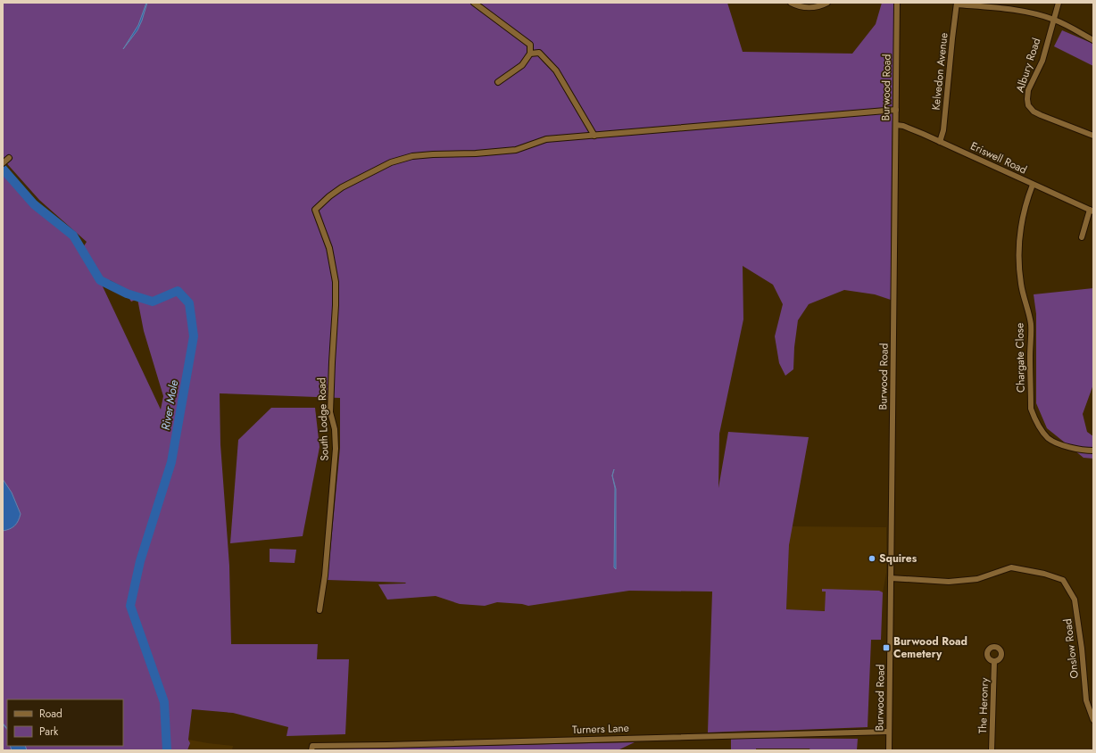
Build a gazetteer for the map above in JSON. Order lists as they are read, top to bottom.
{
  "streets": {
    "street": [
      "Albury Road",
      "Kelvedon Avenue",
      "Burwood Road",
      "Eriswell Road",
      "Chargate Close",
      "South Lodge Road",
      "Onslow Road",
      "The Heronry",
      "Turners Lane"
    ]
  },
  "crossings": [
    ["Kelvedon Avenue", "Eriswell Road"],
    ["Burwood Road", "Eriswell Road"],
    ["Burwood Road", "Onslow Road"],
    ["Burwood Road", "Turners Lane"],
    ["Eriswell Road", "Chargate Close"]
  ],
  "water": ["River Mole"],
  "places": {
    "other": ["Squires"],
    "transit": ["Burwood Road Cemetery"]
  },
  "legend": ["Road", "Park"]
}
